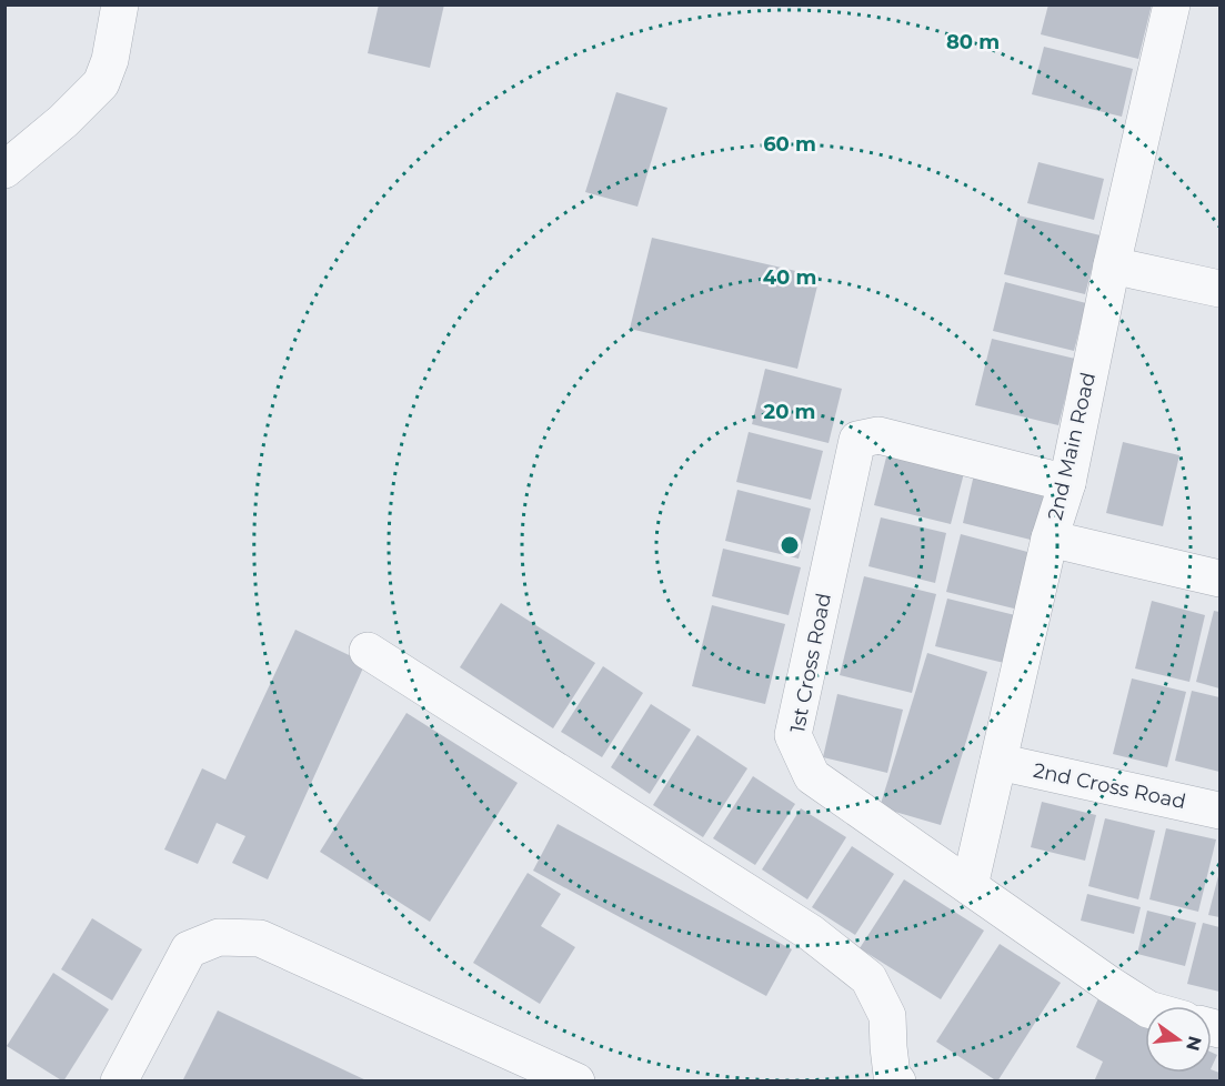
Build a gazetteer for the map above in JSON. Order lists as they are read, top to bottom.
{
  "streets": {
    "street": ["2nd Main Road", "1st Cross Road", "2nd Cross Road"]
  },
  "crossings": [
    ["2nd Main Road", "1st Cross Road"],
    ["2nd Main Road", "2nd Cross Road"]
  ],
  "north": "right",
  "rings": [
    "80 m",
    "60 m",
    "40 m",
    "20 m"
  ]
}
